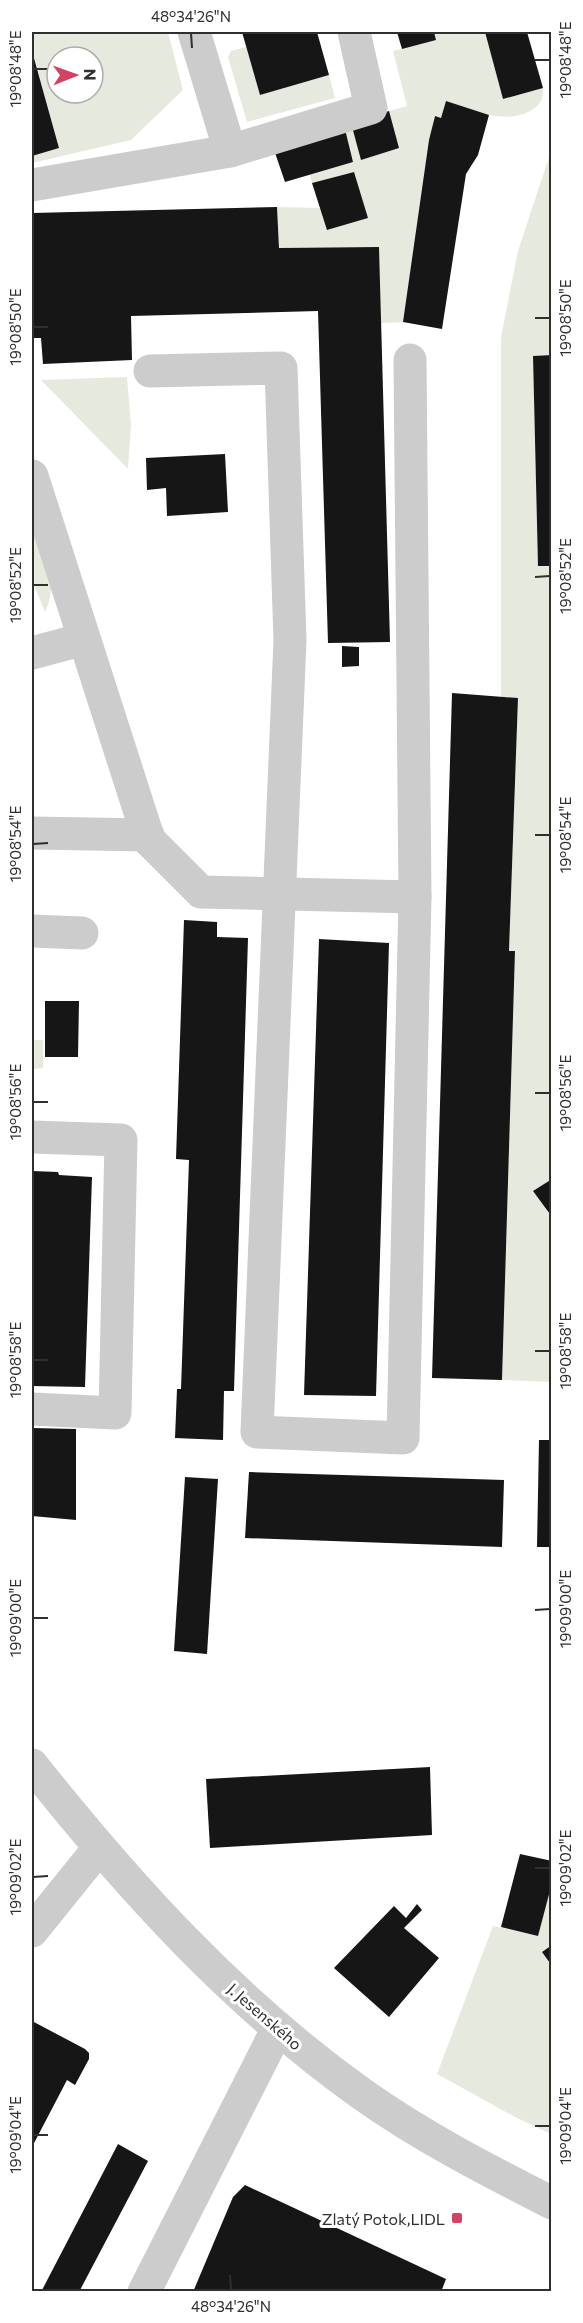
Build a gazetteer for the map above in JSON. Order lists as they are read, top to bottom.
{
  "streets": {
    "street": ["J. Jesenského"]
  },
  "places": {
    "transit": ["Zlatý Potok,LIDL"]
  },
  "north": "right",
  "coordinates": [
    "48°34'26\"N",
    "19°08'48\"E",
    "19°08'50\"E",
    "19°08'52\"E",
    "19°08'54\"E",
    "19°08'56\"E",
    "19°08'58\"E",
    "19°09'00\"E",
    "19°09'02\"E",
    "19°09'04\"E"
  ]
}
